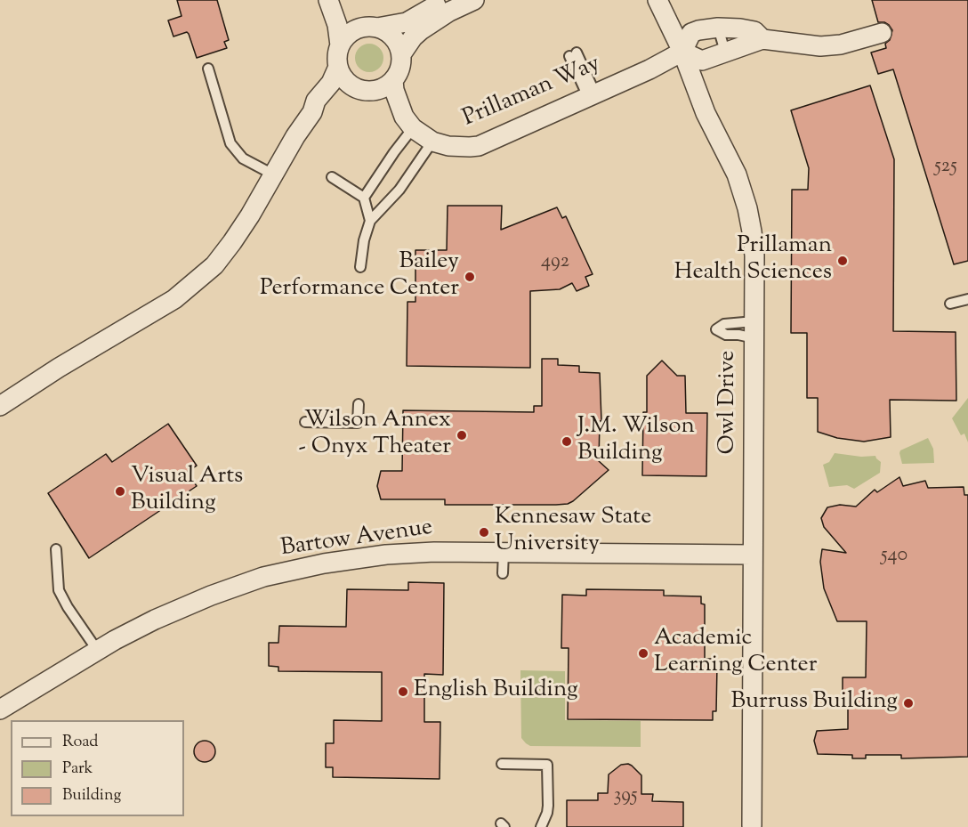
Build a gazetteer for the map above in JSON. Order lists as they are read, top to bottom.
{
  "streets": {
    "street": ["Prillaman Way", "Owl Drive", "Bartow Avenue"]
  },
  "crossings": [
    ["Prillaman Way", "Owl Drive"],
    ["Owl Drive", "Bartow Avenue"]
  ],
  "places": [
    "Prillaman Health Sciences",
    "Bailey Performance Center",
    "Wilson Annex - Onyx Theater",
    "J.M. Wilson Building",
    "Visual Arts Building",
    "Kennesaw State University",
    "Academic Learning Center",
    "English Building",
    "Burruss Building"
  ],
  "house_numbers": [
    "525",
    "492",
    "540",
    "395"
  ],
  "legend": ["Road", "Park", "Building"]
}
